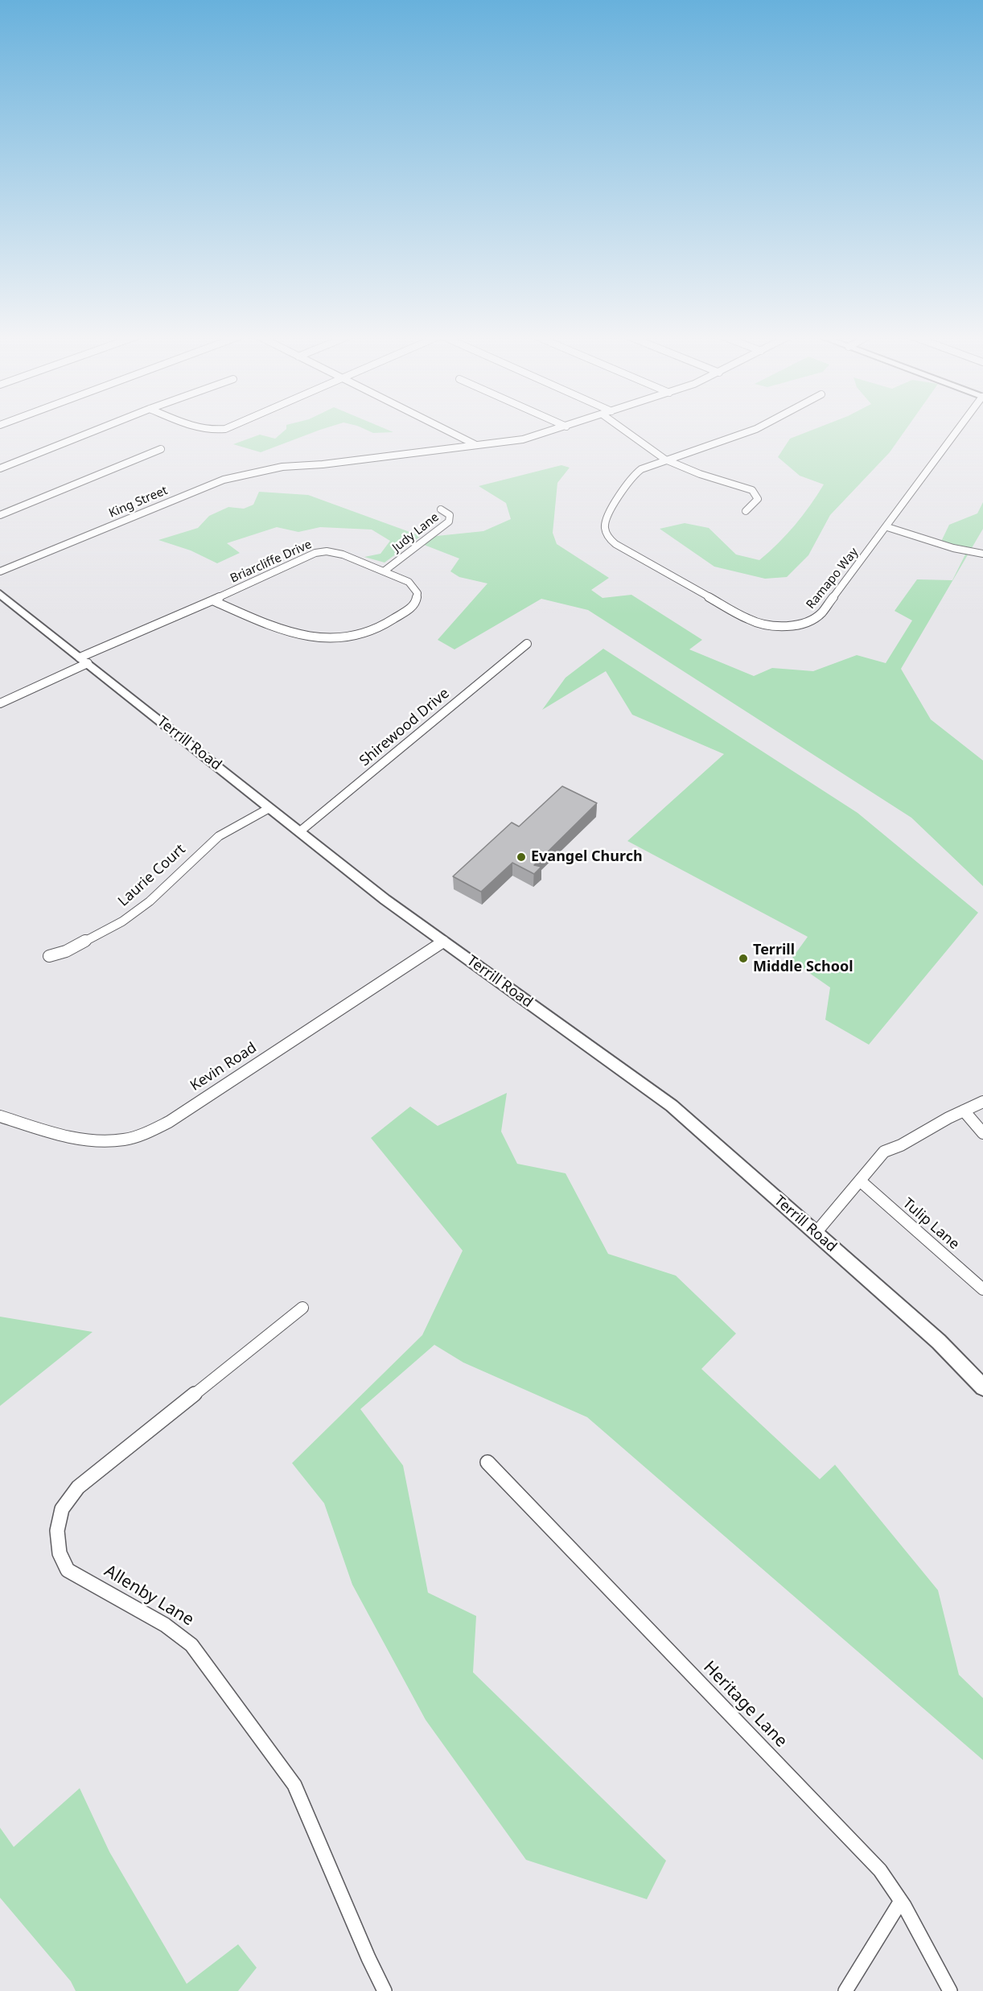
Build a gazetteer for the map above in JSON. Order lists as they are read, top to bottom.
{
  "streets": {
    "street": [
      "King Street",
      "Judy Lane",
      "Briarcliffe Drive",
      "Ramapo Way",
      "Shirewood Drive",
      "Terrill Road",
      "Laurie Court",
      "Kevin Road",
      "Tulip Lane",
      "Allenby Lane",
      "Heritage Lane"
    ]
  },
  "crossings": [
    ["Judy Lane", "Briarcliffe Drive"],
    ["Briarcliffe Drive", "Terrill Road"],
    ["Shirewood Drive", "Terrill Road"],
    ["Terrill Road", "Laurie Court"],
    ["Terrill Road", "Kevin Road"]
  ],
  "places": ["Evangel Church", "Terrill Middle School"]
}
